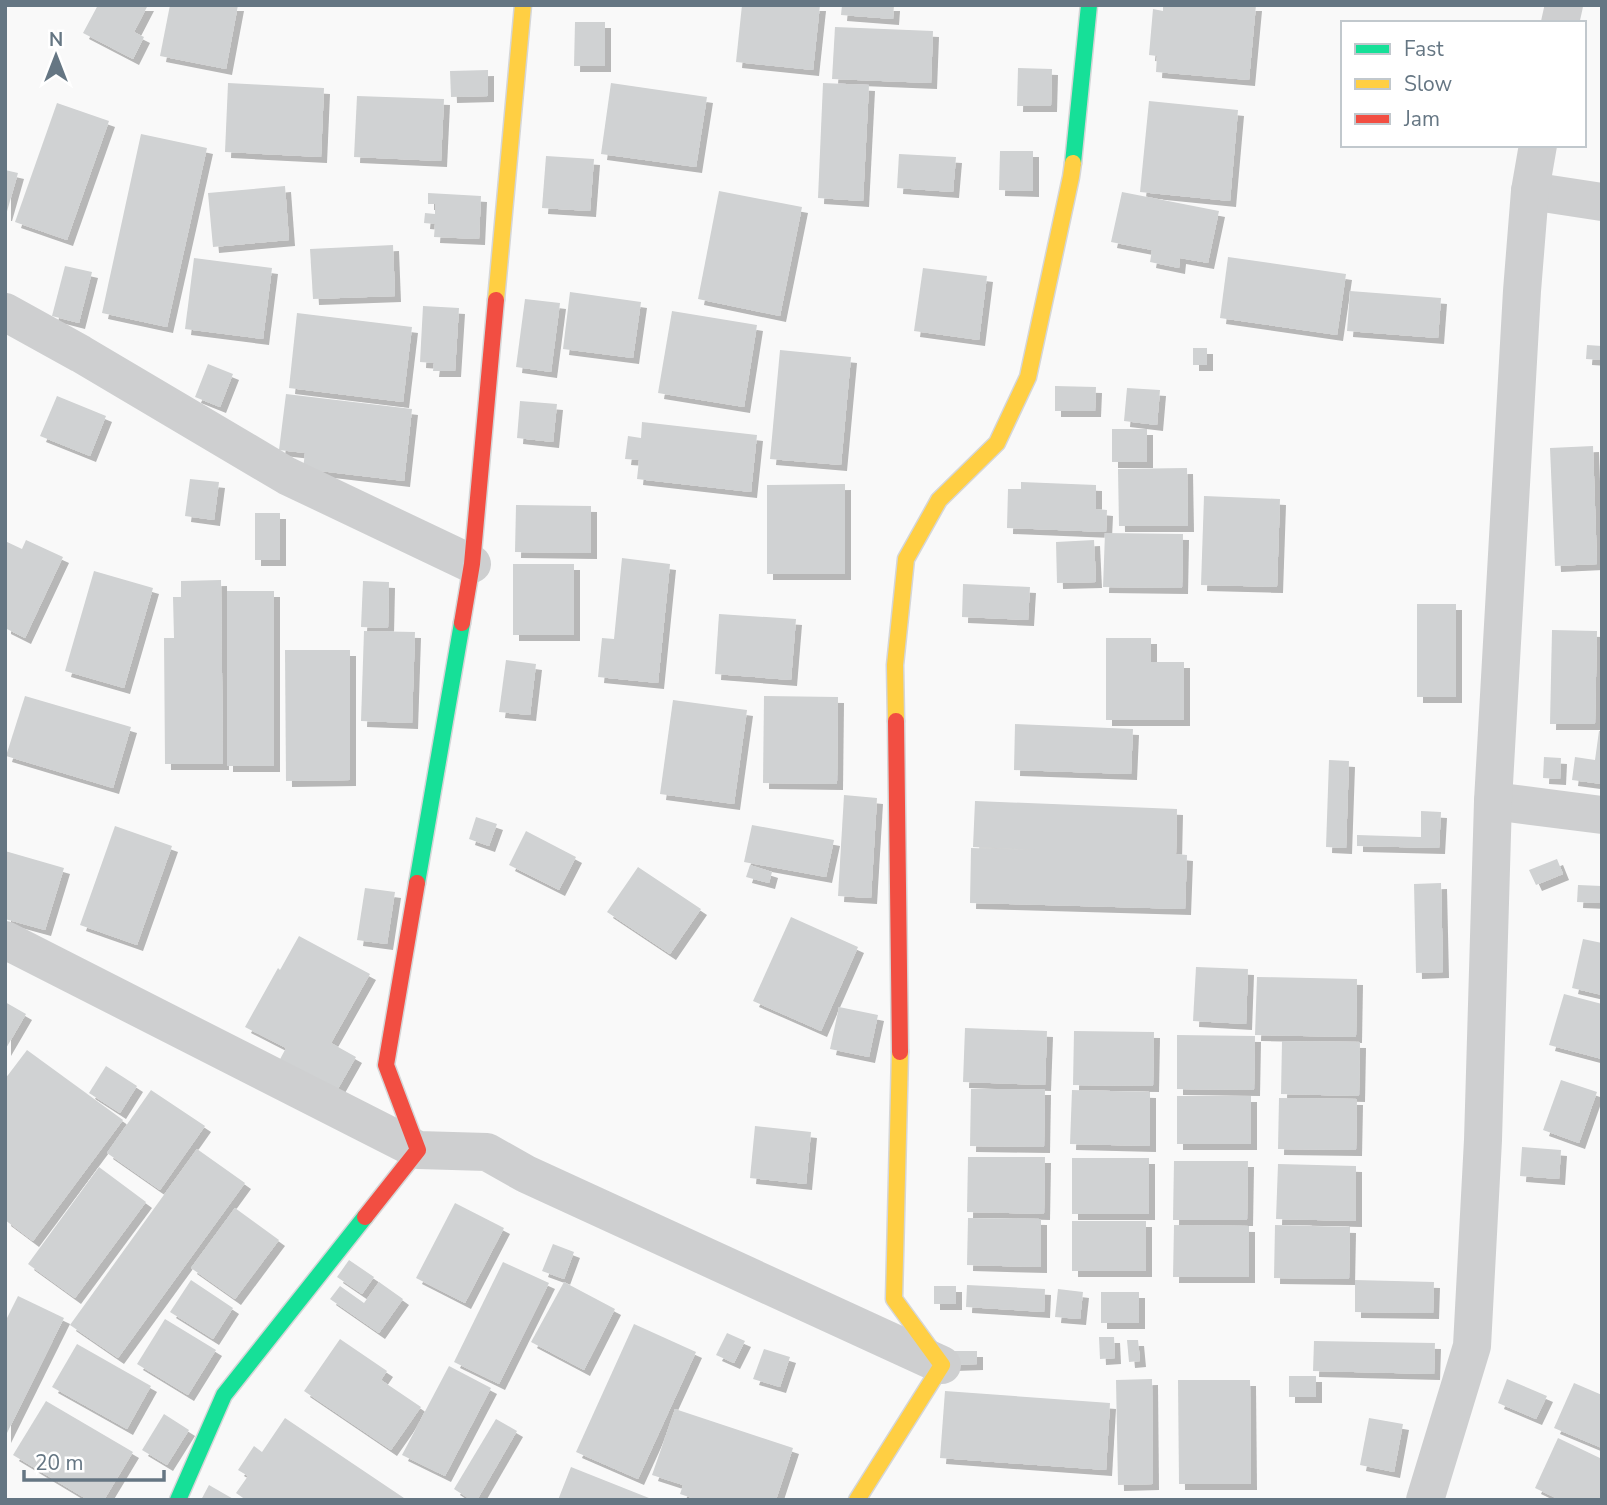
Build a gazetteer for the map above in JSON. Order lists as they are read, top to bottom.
{
  "legend": ["Fast", "Slow", "Jam"],
  "scale_bar": "20 m",
  "north": "top"
}
